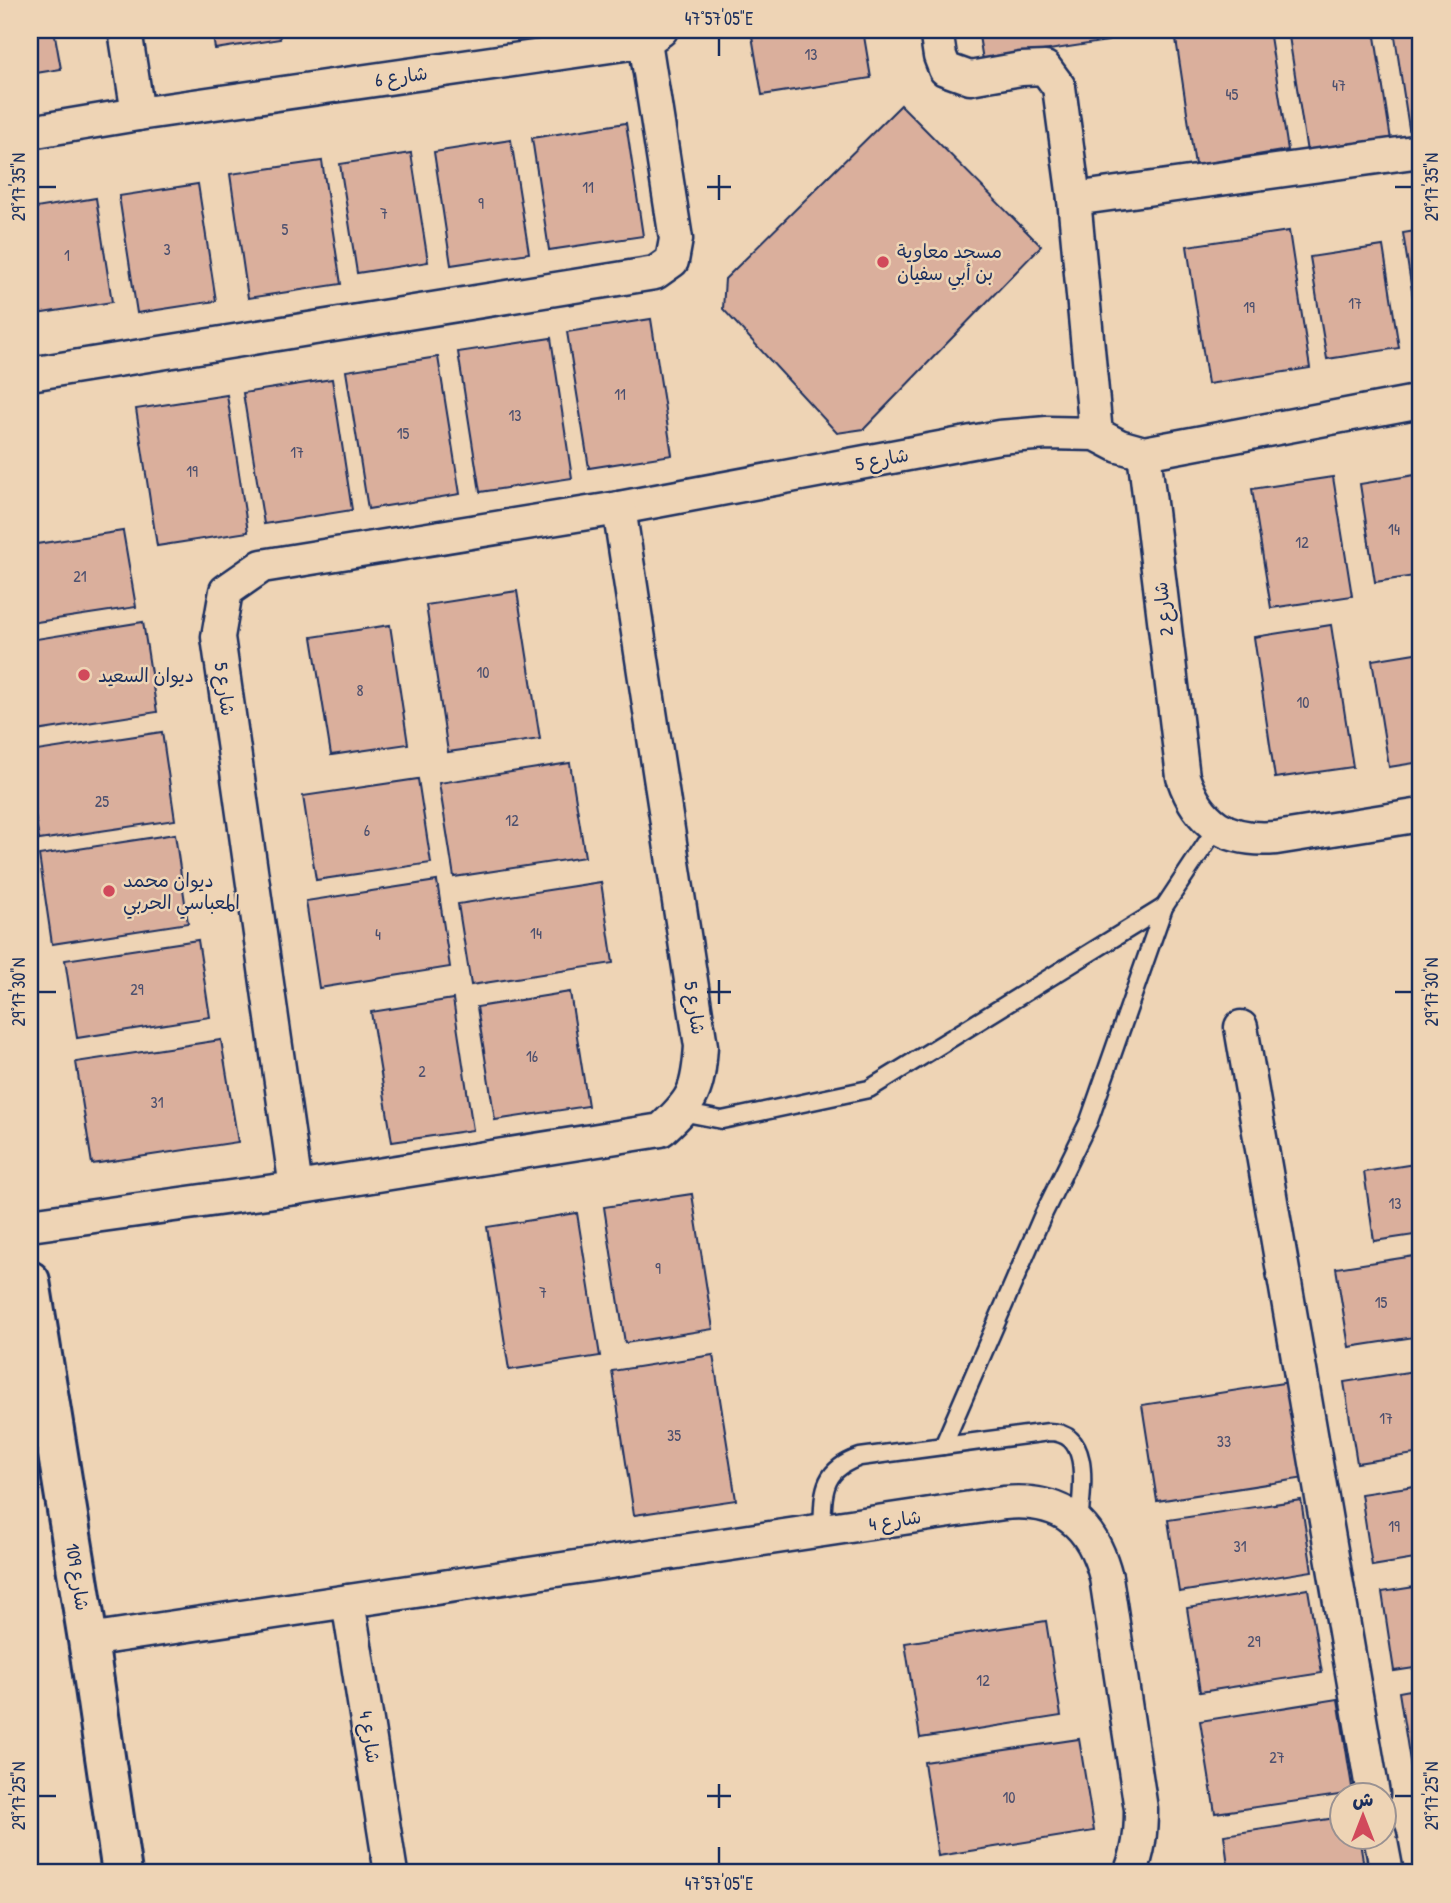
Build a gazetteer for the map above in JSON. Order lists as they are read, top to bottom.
{
  "streets": {
    "street": [
      "شارع 6",
      "شارع 5",
      "شارع 2",
      "شارع 4",
      "شارع 109"
    ]
  },
  "crossings": [
    ["شارع 5", "شارع 2"],
    ["شارع 4", "شارع 109"]
  ],
  "places": ["مسجد معاوية بن أبي سفيان", "ديوان السعيد", "ديوان محمد المعباسي الحربي"],
  "house_numbers": [
    "13",
    "47",
    "45",
    "11",
    "9",
    "7",
    "5",
    "3",
    "1",
    "17",
    "19",
    "11",
    "13",
    "15",
    "17",
    "19",
    "14",
    "12",
    "21",
    "10",
    "8",
    "10",
    "25",
    "12",
    "6",
    "14",
    "4",
    "29",
    "16",
    "2",
    "31",
    "13",
    "9",
    "7",
    "15",
    "17",
    "35",
    "33",
    "19",
    "31",
    "29",
    "12",
    "27",
    "10"
  ],
  "north": "top",
  "coordinates": [
    "47°57'05\"E",
    "29°17'35\"N",
    "29°17'30\"N",
    "29°17'25\"N"
  ]
}
